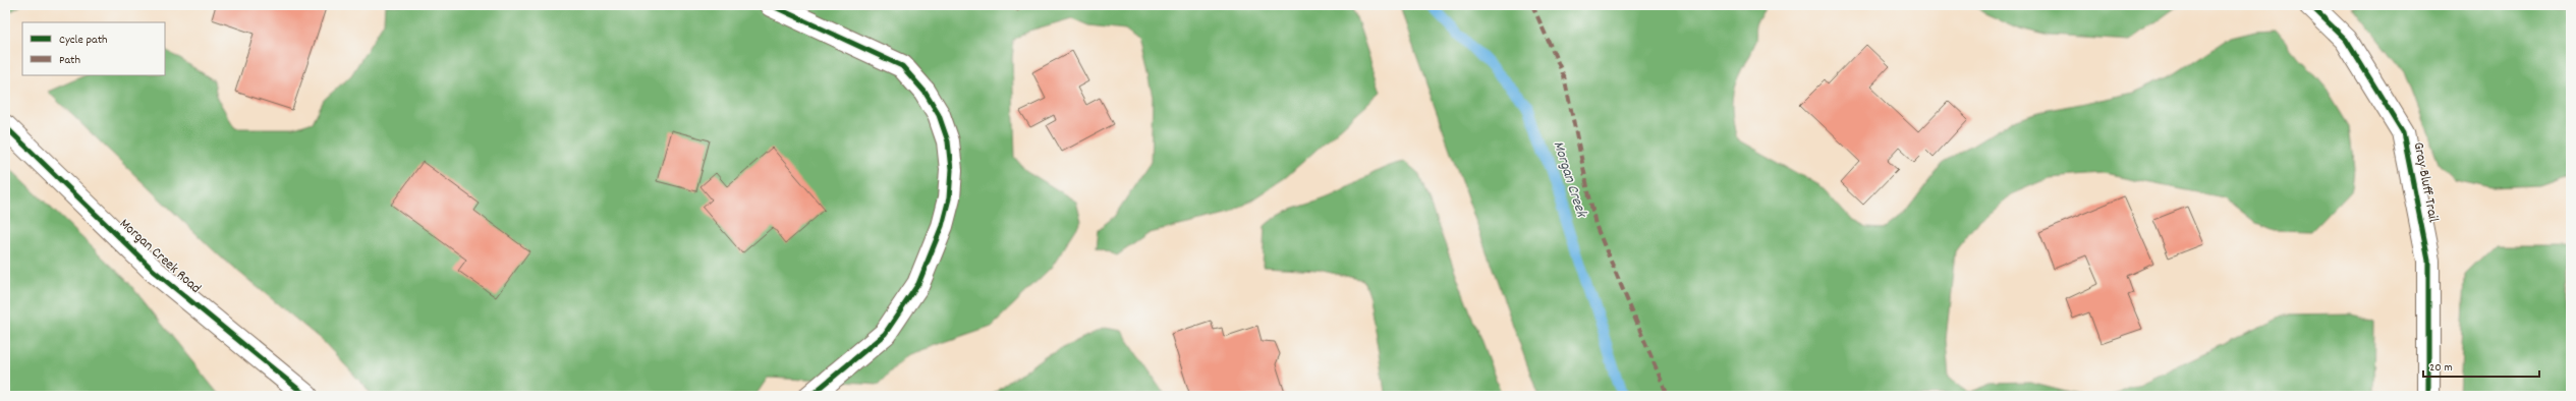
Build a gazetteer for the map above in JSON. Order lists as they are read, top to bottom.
{
  "streets": {
    "street": ["Gray Bluff Trail", "Morgan Creek Road"]
  },
  "water": ["Morgan Creek"],
  "legend": ["Cycle path", "Path"],
  "scale_bar": "20 m"
}
